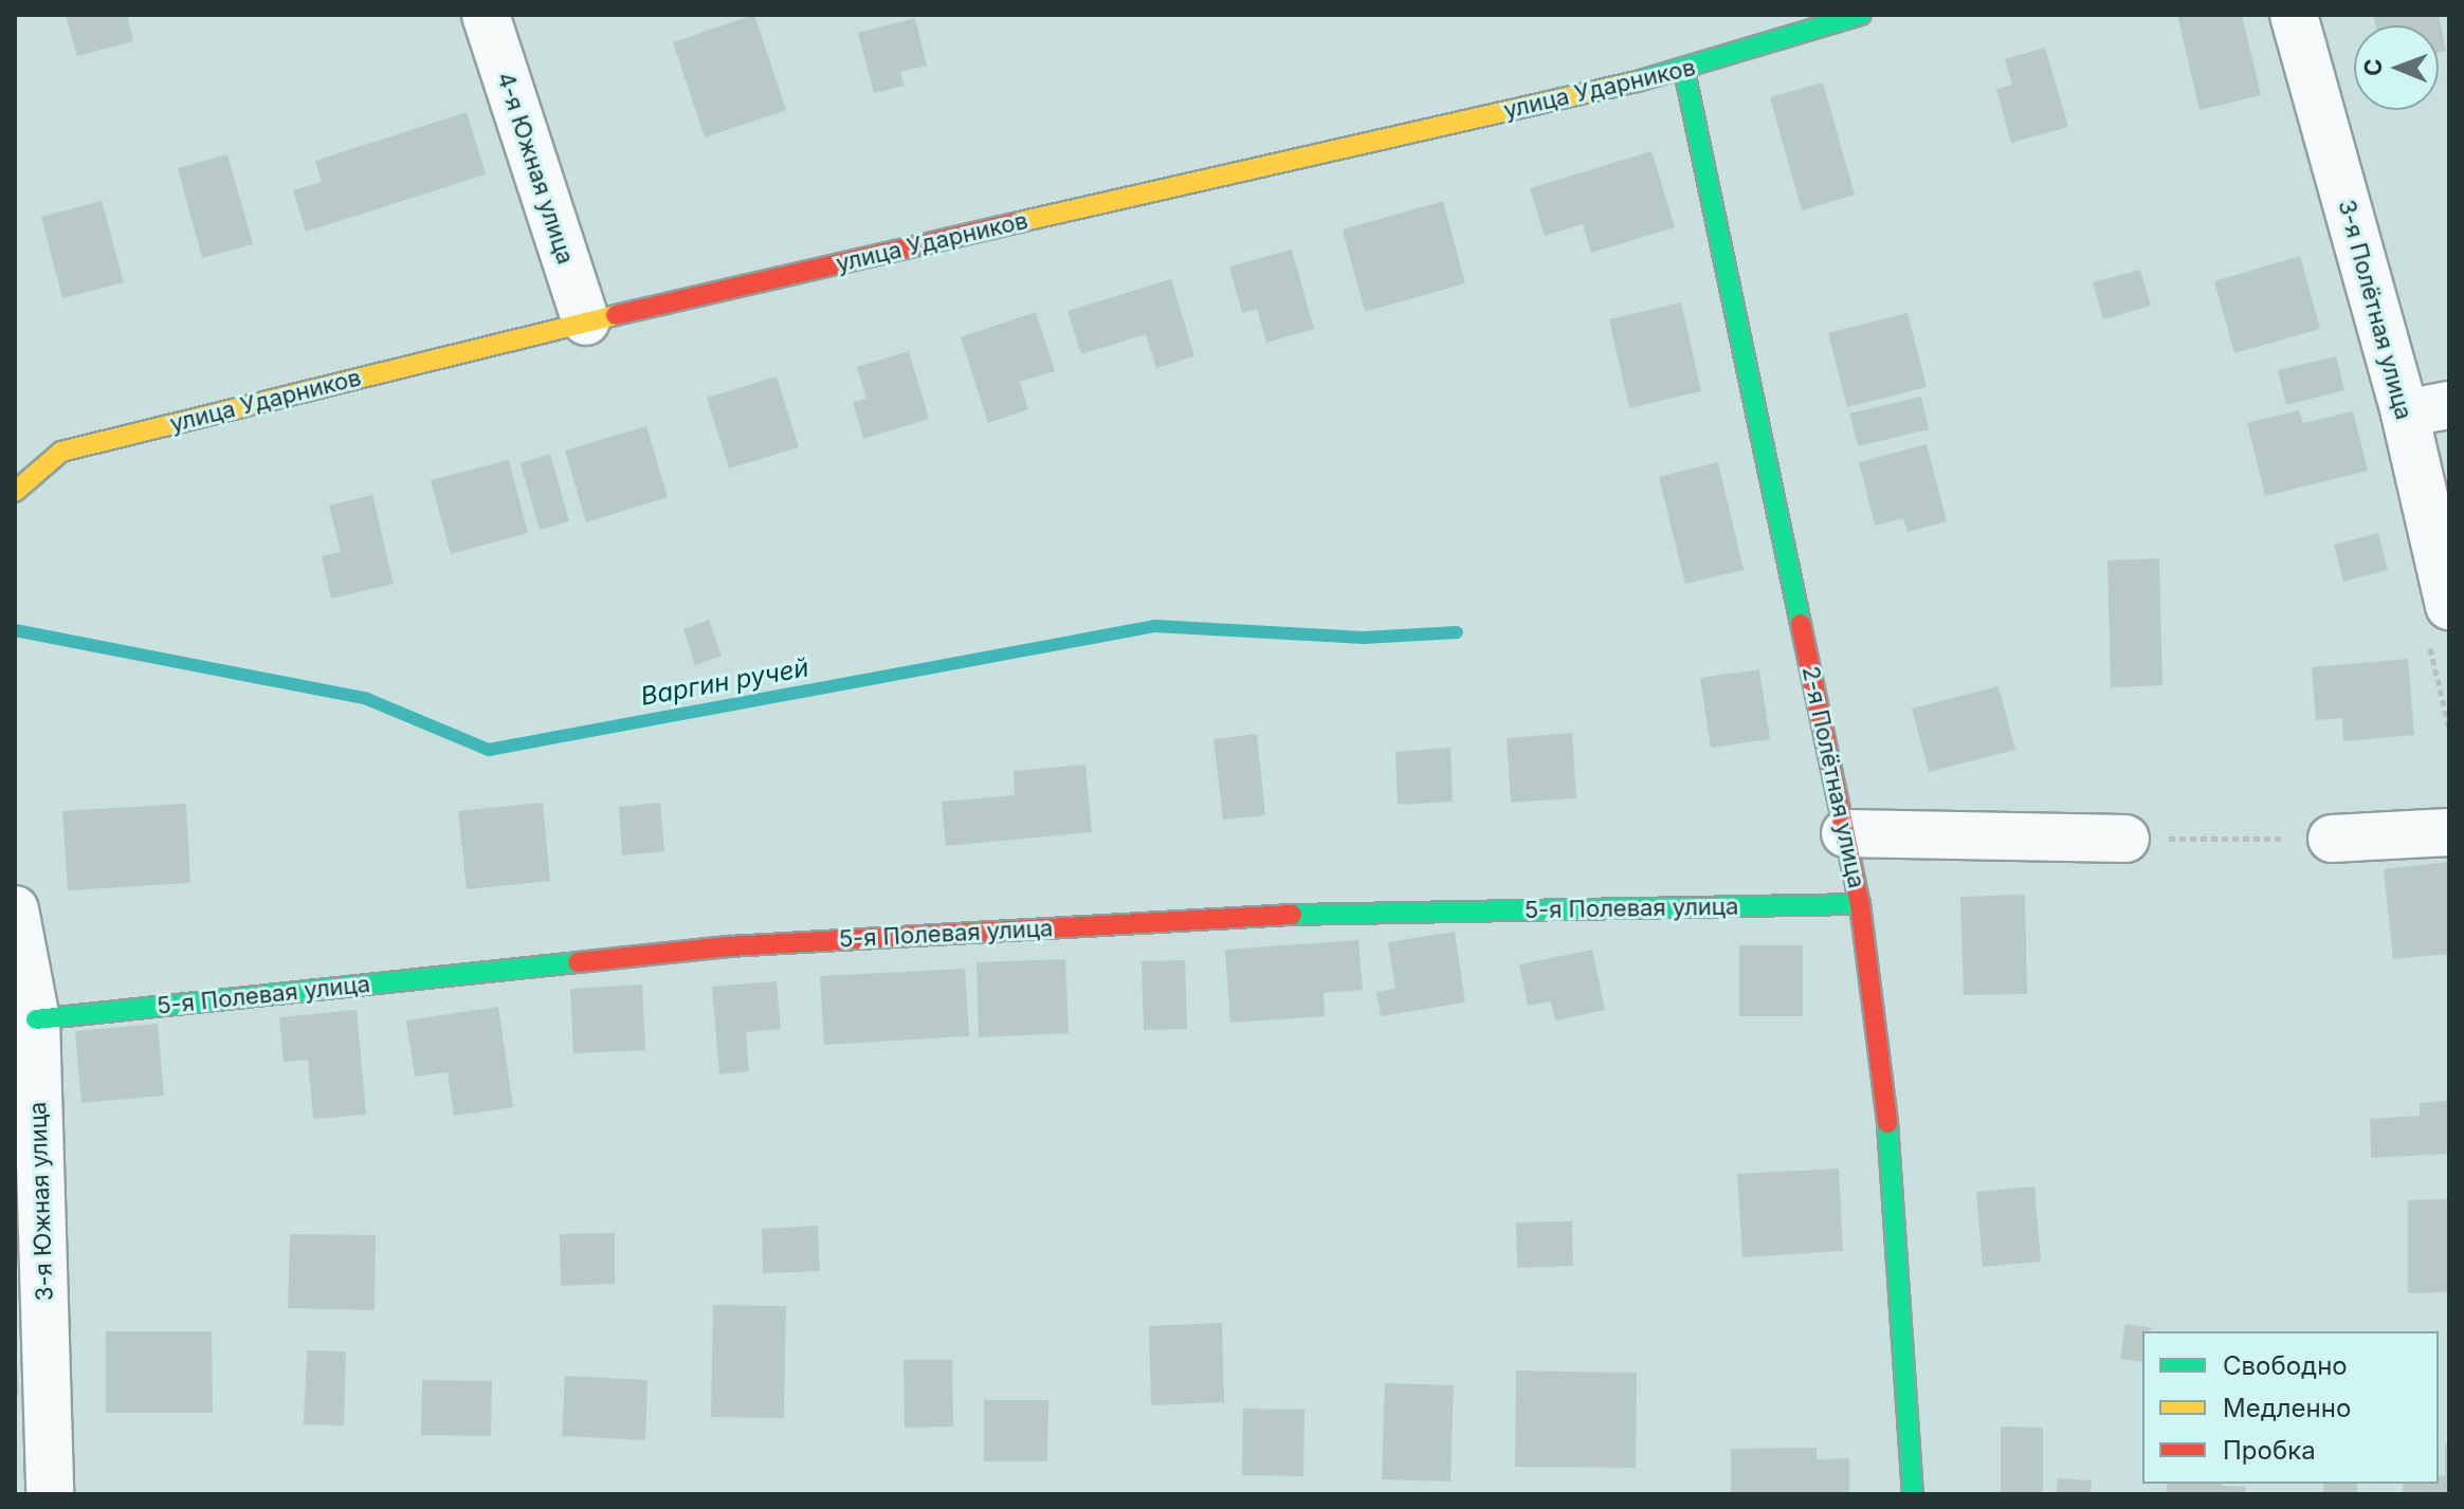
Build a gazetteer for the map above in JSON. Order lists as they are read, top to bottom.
{
  "streets": {
    "street": [
      "улица Ударников",
      "4-я Южная улица",
      "3-я Полётная улица",
      "2-я Полётная улица",
      "5-я Полевая улица",
      "3-я Южная улица"
    ]
  },
  "crossings": [
    ["улица Ударников", "4-я Южная улица"],
    ["улица Ударников", "2-я Полётная улица"],
    ["2-я Полётная улица", "5-я Полевая улица"],
    ["5-я Полевая улица", "3-я Южная улица"]
  ],
  "water": ["Варгин ручей"],
  "legend": ["Свободно", "Медленно", "Пробка"],
  "north": "left"
}
